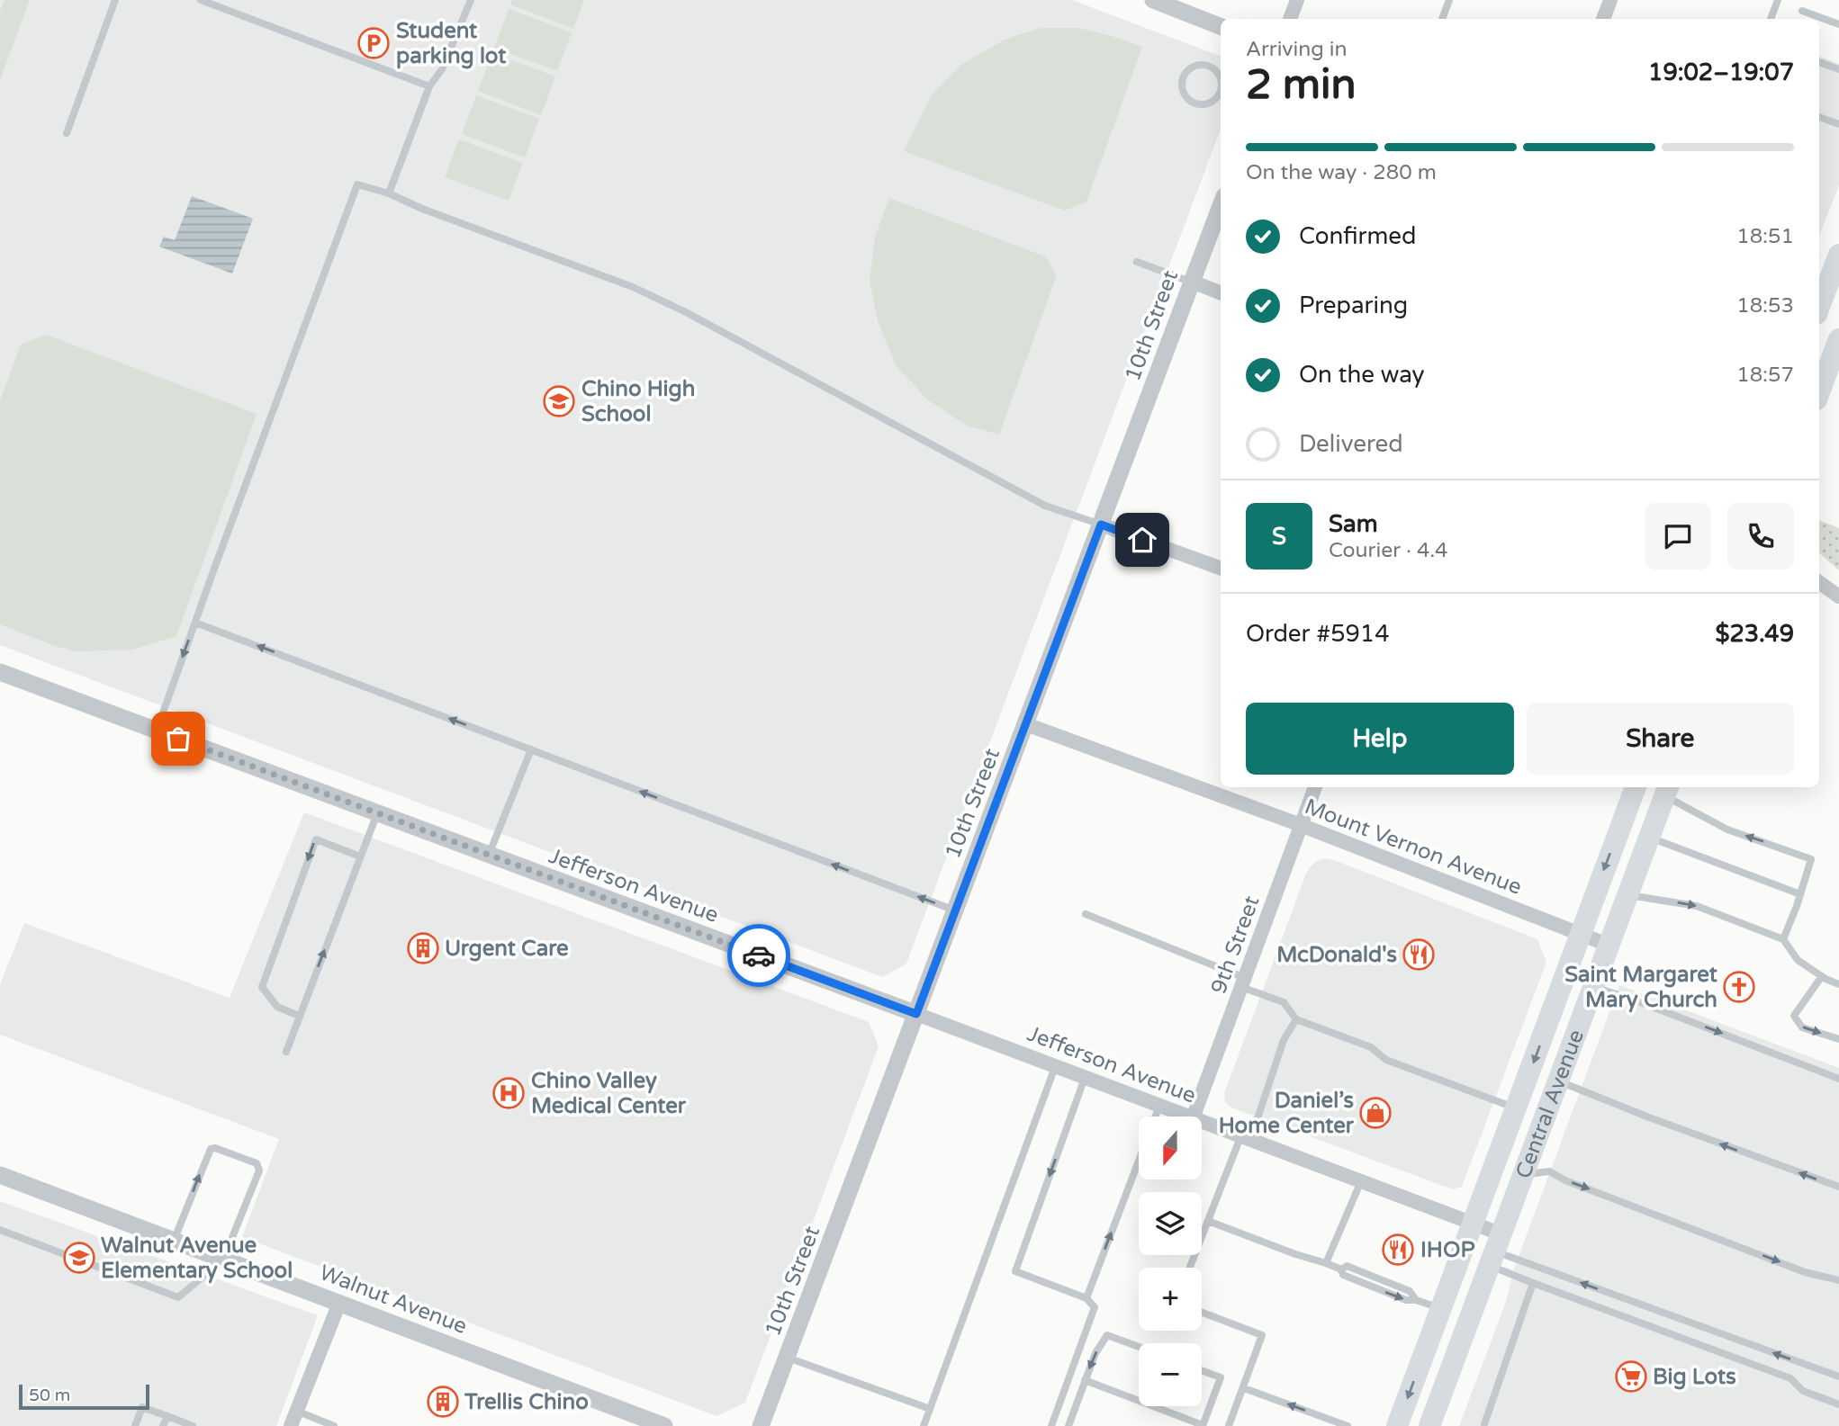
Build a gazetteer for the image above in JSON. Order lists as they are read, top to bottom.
{
  "streets": {
    "main road": ["Central Avenue"],
    "street": [
      "10th Street",
      "Mount Vernon Avenue",
      "Jefferson Avenue",
      "9th Street",
      "Walnut Avenue"
    ]
  },
  "crossings": [
    ["10th Street", "Mount Vernon Avenue"],
    ["10th Street", "Jefferson Avenue"],
    ["Mount Vernon Avenue", "9th Street"],
    ["Mount Vernon Avenue", "Central Avenue"],
    ["Jefferson Avenue", "Central Avenue"]
  ],
  "places": {
    "parking": ["Student parking lot"],
    "school or university": ["Chino High School", "Walnut Avenue Elementary School"],
    "building": ["Urgent Care", "Trellis Chino"],
    "restaurant": ["McDonald's", "IHOP"],
    "church": ["Saint Margaret Mary Church"],
    "hospital": ["Chino Valley Medical Center"],
    "shop": ["Daniel’s Home Center"],
    "supermarket": ["Big Lots"]
  },
  "scale_bar": "50 m",
  "north": "bottom",
  "page": {
    "heading": ["2 min", "Arriving in", "19:02–19:07"],
    "panel": [
      "Sam",
      "Courier · 4.4",
      "Order #5914",
      "$23.49"
    ],
    "bar": "On the way · 280 m",
    "list": [
      ["Confirmed", "18:51"],
      ["Preparing", "18:53"],
      ["On the way", "18:57"],
      "Delivered"
    ],
    "round": "S",
    "buttons": ["Help", "Share"],
    "map_buttons": ["+", "−"],
    "scale": "50 m"
  }
}
